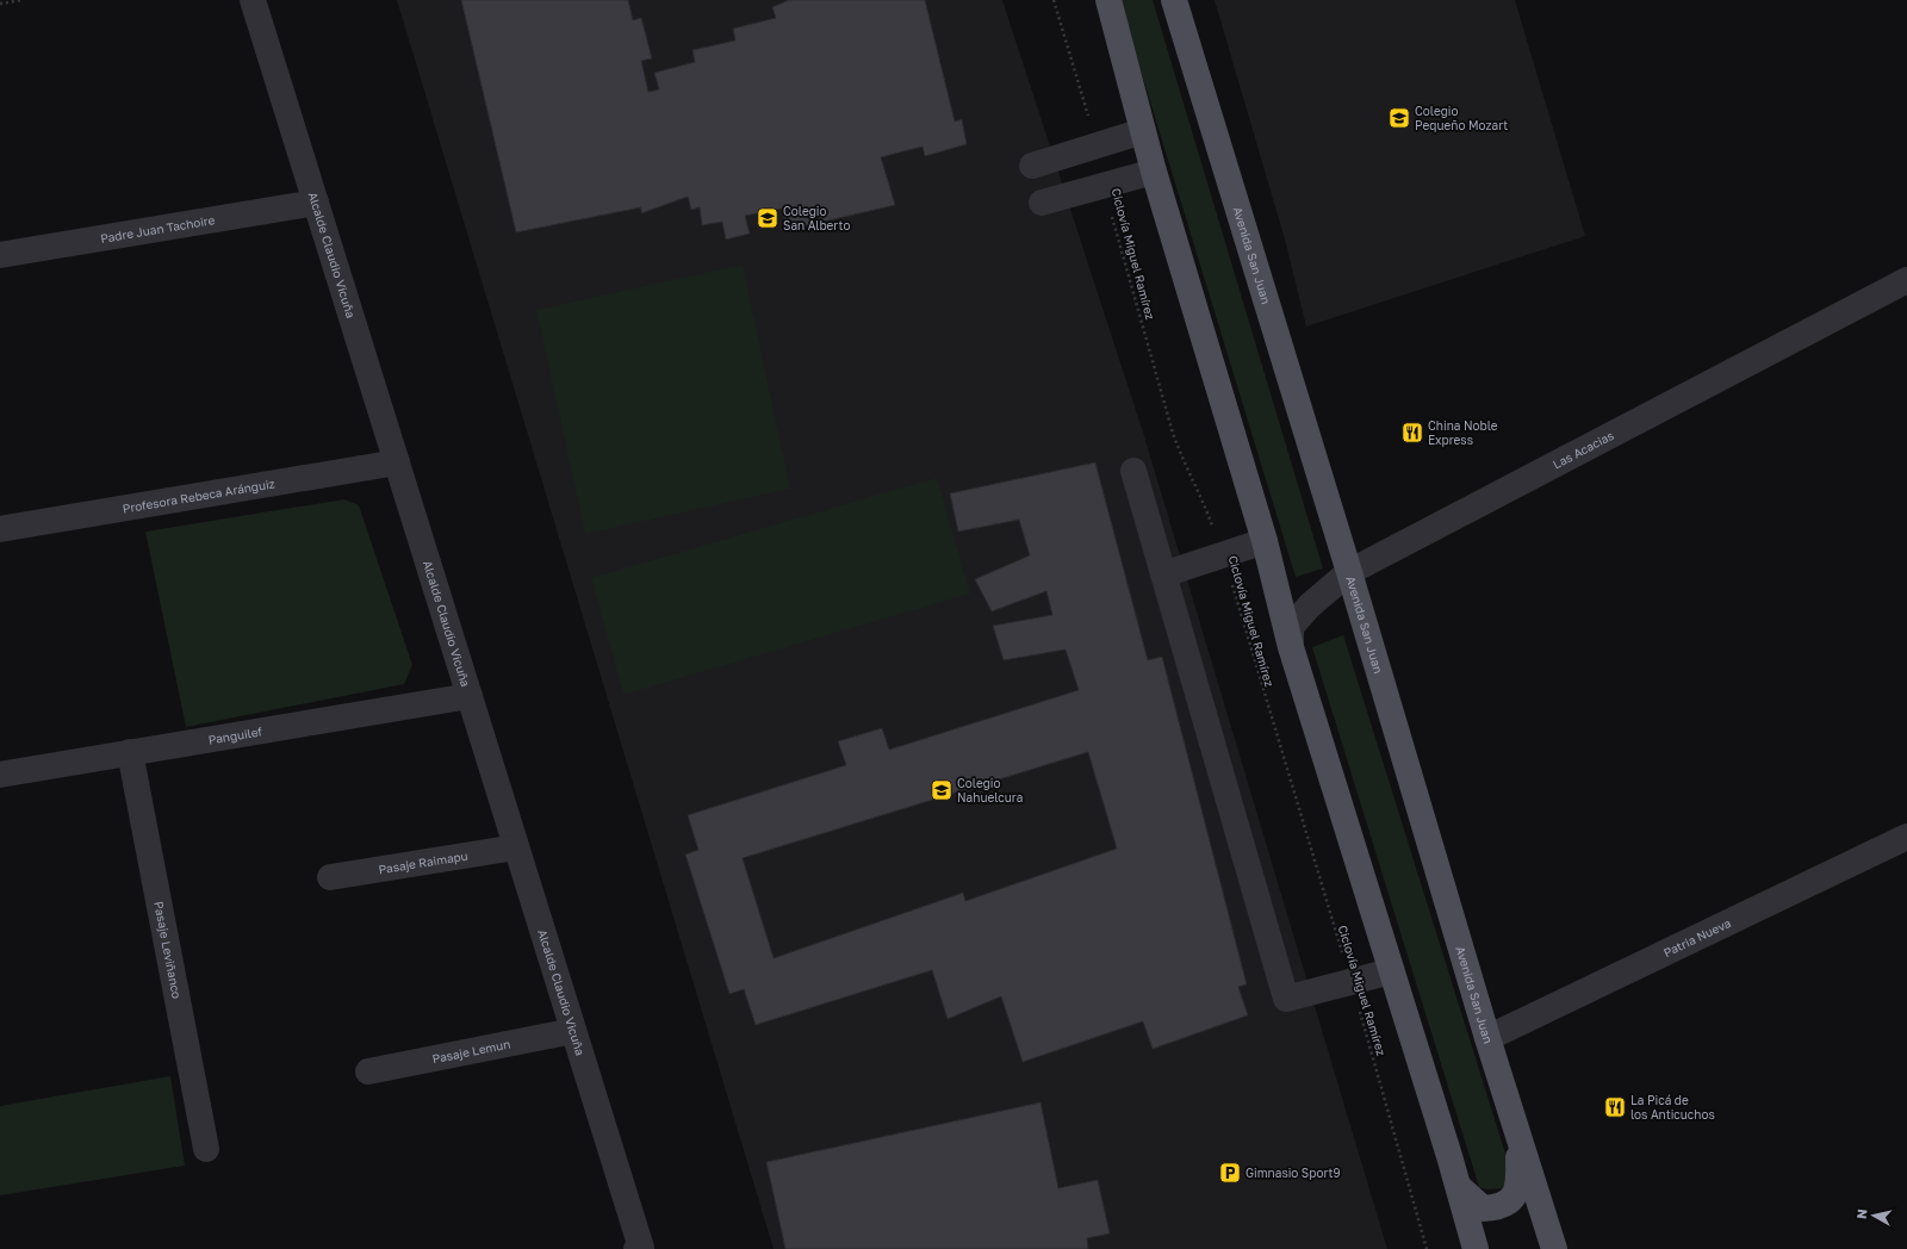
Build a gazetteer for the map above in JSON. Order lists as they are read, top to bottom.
{
  "streets": {
    "main road": ["Avenida San Juan"],
    "street": [
      "Padre Juan Tachoire",
      "Alcalde Claudio Vicuña",
      "Las Acacias",
      "Profesora Rebeca Aránguiz",
      "Panguilef",
      "Pasaje Raimapu",
      "Patria Nueva",
      "Pasaje Leviñanco",
      "Pasaje Lemun"
    ],
    "path": ["Ciclovía Miguel Ramírez"]
  },
  "crossings": [
    ["Padre Juan Tachoire", "Alcalde Claudio Vicuña"],
    ["Alcalde Claudio Vicuña", "Profesora Rebeca Aránguiz"],
    ["Alcalde Claudio Vicuña", "Panguilef"],
    ["Alcalde Claudio Vicuña", "Pasaje Raimapu"],
    ["Alcalde Claudio Vicuña", "Pasaje Lemun"],
    ["Avenida San Juan", "Las Acacias"],
    ["Avenida San Juan", "Patria Nueva"],
    ["Panguilef", "Pasaje Leviñanco"]
  ],
  "places": {
    "school or university": ["Colegio Pequeño Mozart", "Colegio San Alberto", "Colegio Nahuelcura"],
    "restaurant": ["China Noble Express", "La Picá de los Anticuchos"],
    "parking": ["Gimnasio Sport9"]
  },
  "north": "left"
}
